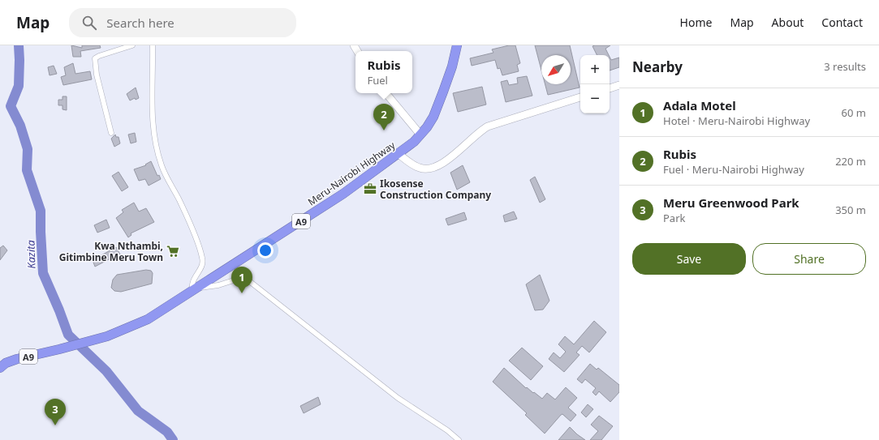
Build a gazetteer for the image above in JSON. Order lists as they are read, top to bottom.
{
  "streets": {
    "highway": ["Meru-Nairobi Highway", "A9"]
  },
  "water": ["Kazita"],
  "places": {
    "office": ["Ikosense Construction Company"],
    "supermarket": ["Kwa Nthambi, Gitimbine Meru Town"]
  },
  "north": "bottom left",
  "page": {
    "header": "Map",
    "search": "Search here",
    "nav": [
      "Home",
      "Map",
      "About",
      "Contact"
    ],
    "heading": ["Nearby", "3 results"],
    "popup": ["Rubis", "Fuel"],
    "map_buttons": ["+", "−"],
    "list": [
      {
        "mark": "1",
        "name": "Adala Motel",
        "note": "Hotel · Meru-Nairobi Highway",
        "value": "60 m"
      },
      {
        "mark": "2",
        "name": "Rubis",
        "note": "Fuel · Meru-Nairobi Highway",
        "value": "220 m"
      },
      {
        "mark": "3",
        "name": "Meru Greenwood Park",
        "note": "Park",
        "value": "350 m"
      }
    ],
    "pins": ["2", "1", "3"],
    "buttons": ["Save", "Share"]
  }
}
